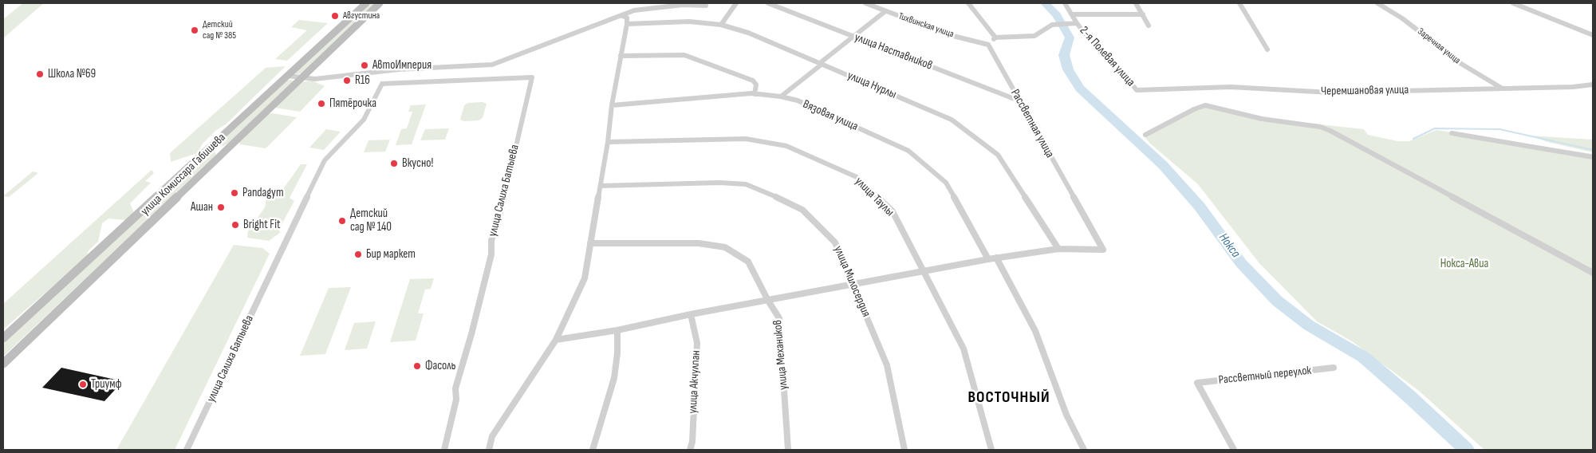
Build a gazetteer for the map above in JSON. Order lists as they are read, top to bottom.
{
  "streets": {
    "street": [
      "Тихвинская улица",
      "Заречная улица",
      "улица Наставников",
      "2-я Полевая улица",
      "улица Нурлы",
      "Черемшановая улица",
      "Вязовая улица",
      "Рассветная улица",
      "улица Комиссара Габишева",
      "улица Салиха Батыева",
      "улица Таулы",
      "улица Милосердия",
      "улица Механиков",
      "Рассветный переулок",
      "улица Акчулпан"
    ]
  },
  "crossings": [
    ["Тихвинская улица", "Рассветная улица"],
    ["Заречная улица", "Черемшановая улица"],
    ["улица Наставников", "Рассветная улица"],
    ["2-я Полевая улица", "Черемшановая улица"],
    ["улица Нурлы", "Рассветная улица"]
  ],
  "districts": ["ВОСТОЧНЫЙ"],
  "water": ["Нокса"],
  "parks": ["Нокса-Авиа"],
  "places": [
    "Августина",
    "Детский сад № 385",
    "АвтоИмперия",
    "Школа №69",
    "R16",
    "Пятёрочка",
    "Вкусно!",
    "Pandagym",
    "Ашан",
    "Детский сад № 140",
    "Bright Fit",
    "Бир маркет",
    "Фасоль",
    "Триумф"
  ]
}
